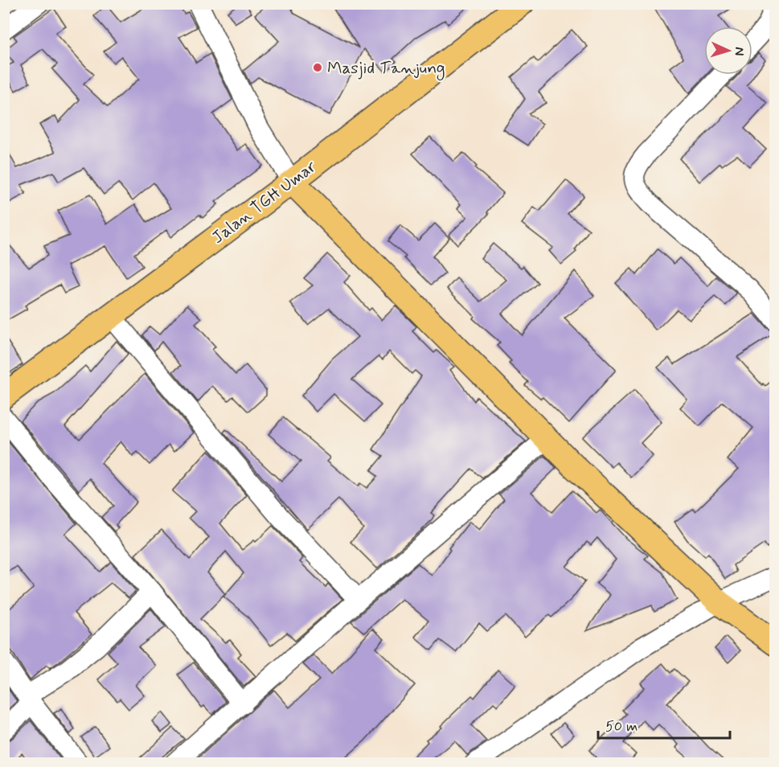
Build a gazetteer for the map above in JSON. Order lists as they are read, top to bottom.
{
  "streets": {
    "main road": ["Jalan TGH Umar"]
  },
  "places": ["Masjid Tanjung"],
  "scale_bar": "50 m",
  "north": "right"
}
